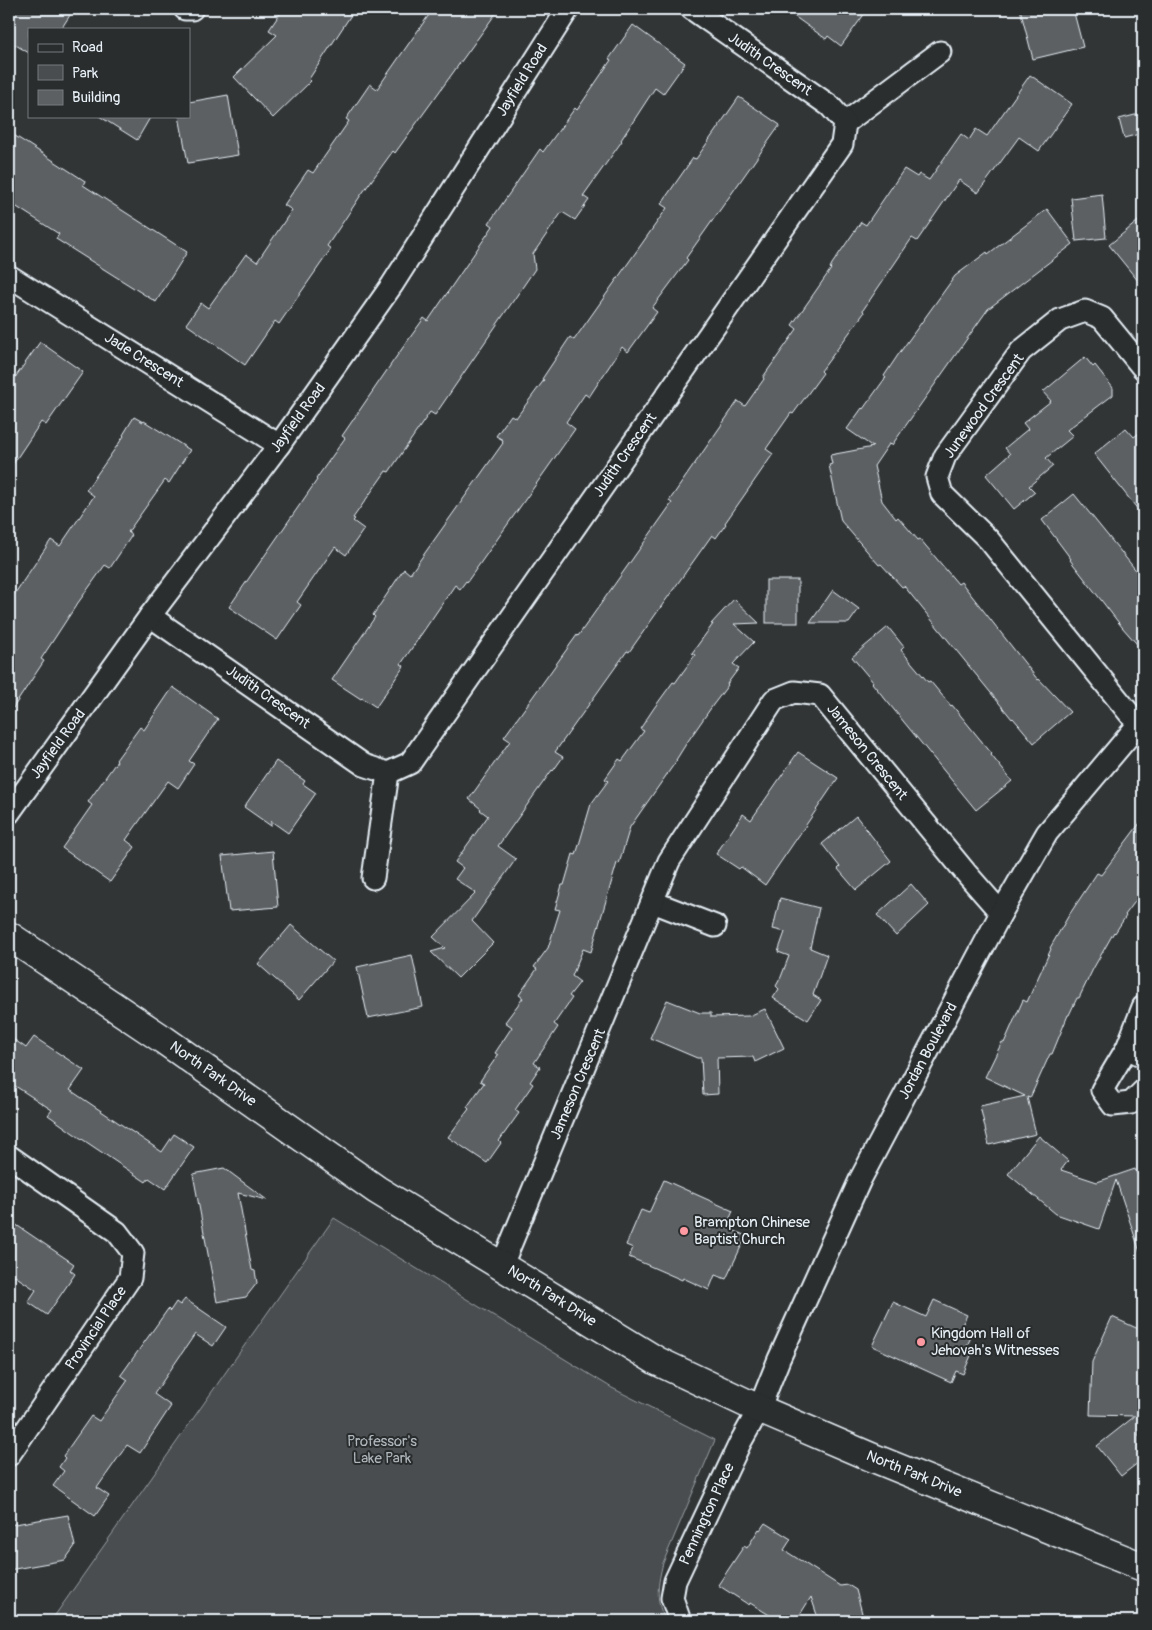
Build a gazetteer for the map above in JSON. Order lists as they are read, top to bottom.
{
  "streets": {
    "main road": ["North Park Drive"],
    "street": [
      "Judith Crescent",
      "Jayfield Road",
      "Jade Crescent",
      "Junewood Crescent",
      "Jameson Crescent",
      "Jordan Boulevard",
      "Provincial Place",
      "Pennington Place"
    ]
  },
  "crossings": [
    ["Judith Crescent", "Jayfield Road"],
    ["Jayfield Road", "Jade Crescent"],
    ["Junewood Crescent", "Jordan Boulevard"],
    ["Jameson Crescent", "Jordan Boulevard"],
    ["Jameson Crescent", "North Park Drive"],
    ["Jordan Boulevard", "North Park Drive"],
    ["Jordan Boulevard", "Pennington Place"],
    ["North Park Drive", "Pennington Place"]
  ],
  "parks": ["Professor's Lake Park"],
  "places": ["Brampton Chinese Baptist Church", "Kingdom Hall of Jehovah's Witnesses"],
  "legend": ["Road", "Park", "Building"]
}
